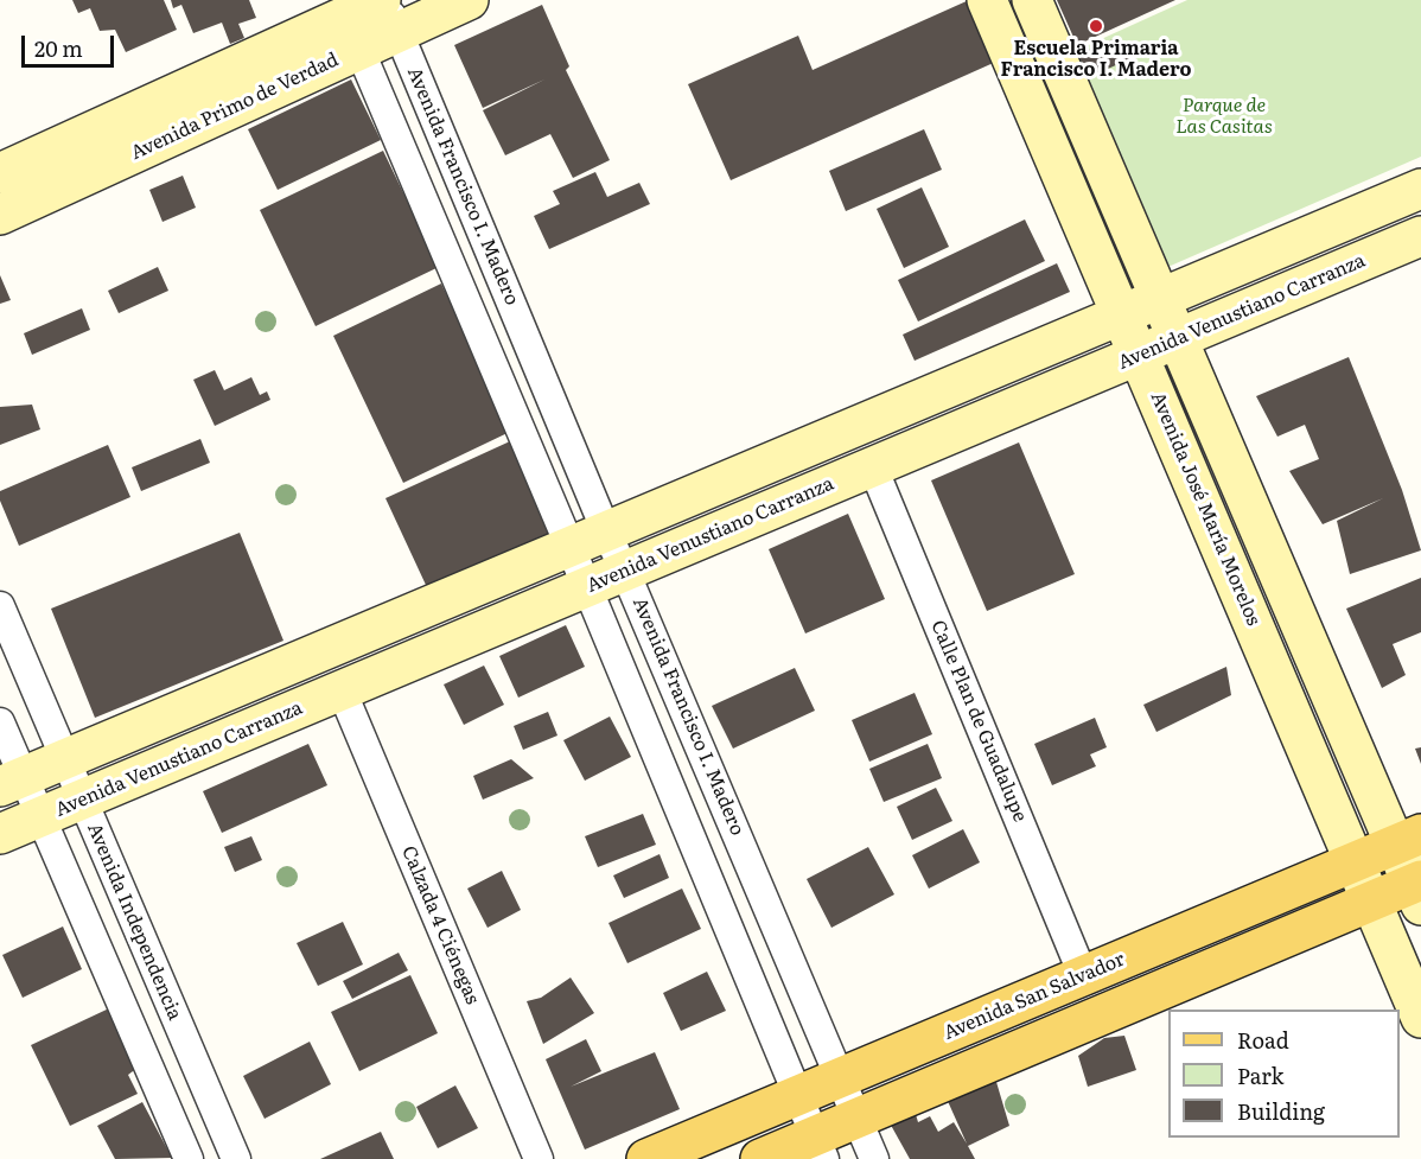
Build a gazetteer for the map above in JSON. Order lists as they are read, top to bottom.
{
  "streets": {
    "main road": ["Avenida San Salvador"],
    "street": [
      "Avenida Primo de Verdad",
      "Avenida Francisco I. Madero",
      "Avenida Venustiano Carranza",
      "Avenida José María Morelos",
      "Calle Plan de Guadalupe",
      "Avenida Independencia",
      "Calzada 4 Ciénegas"
    ]
  },
  "crossings": [
    ["Avenida Primo de Verdad", "Avenida Francisco I. Madero"],
    ["Avenida Francisco I. Madero", "Avenida Venustiano Carranza"],
    ["Avenida Francisco I. Madero", "Avenida San Salvador"],
    ["Avenida Venustiano Carranza", "Avenida José María Morelos"],
    ["Avenida Venustiano Carranza", "Calle Plan de Guadalupe"],
    ["Avenida Venustiano Carranza", "Avenida Independencia"],
    ["Avenida Venustiano Carranza", "Calzada 4 Ciénegas"],
    ["Avenida José María Morelos", "Avenida San Salvador"],
    ["Calle Plan de Guadalupe", "Avenida San Salvador"]
  ],
  "parks": ["Parque de Las Casitas"],
  "places": ["Escuela Primaria Francisco I. Madero"],
  "legend": ["Road", "Park", "Building"],
  "scale_bar": "20 m"
}
